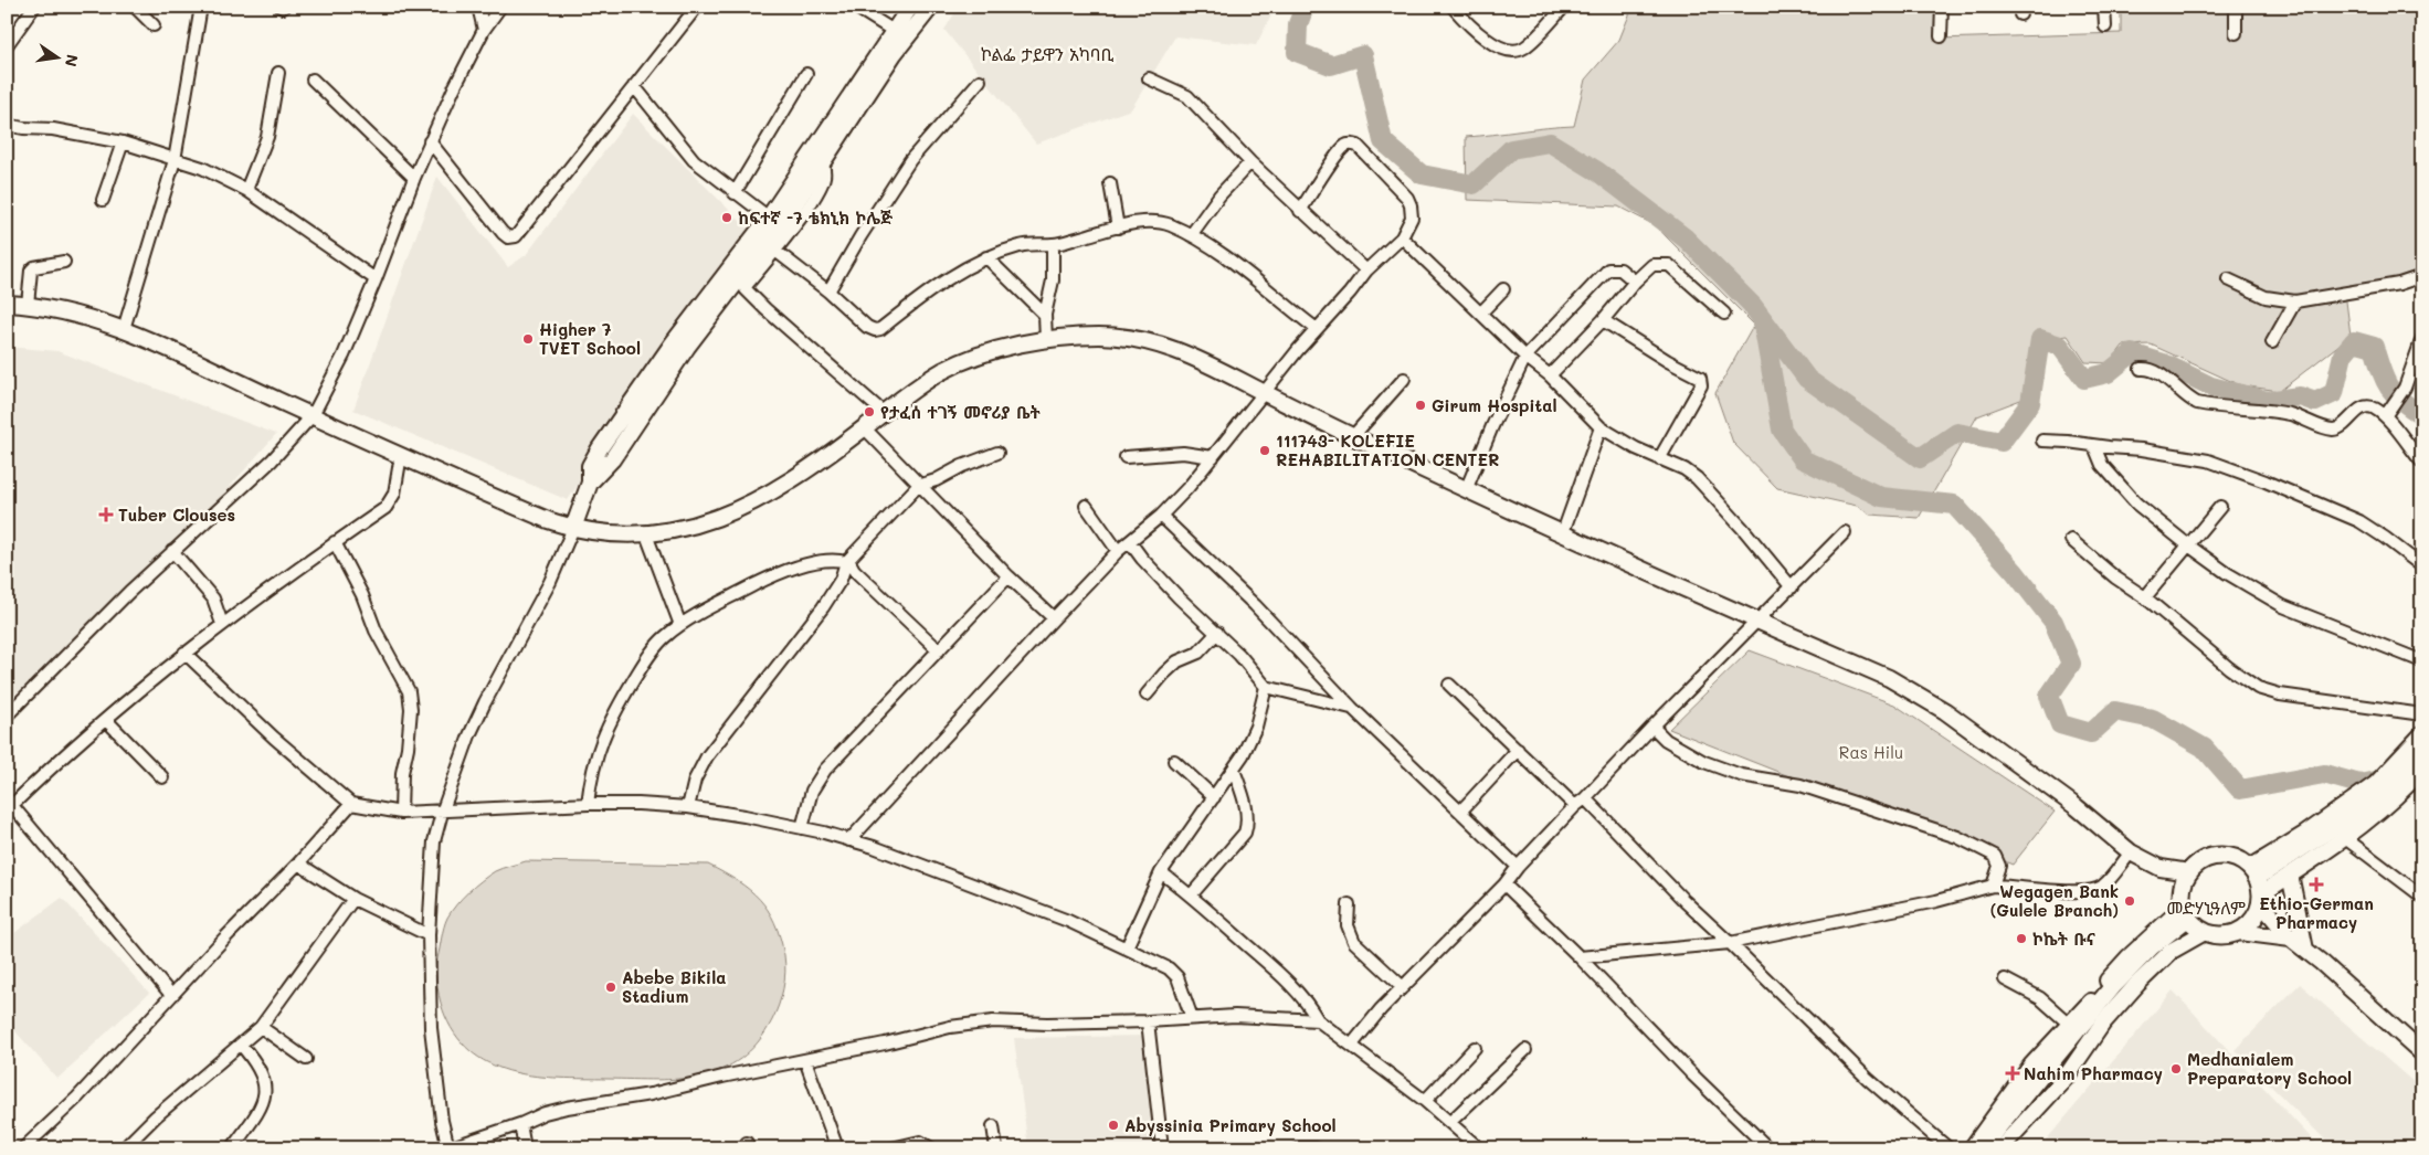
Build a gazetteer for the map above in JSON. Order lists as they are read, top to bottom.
{
  "districts": ["ኮልፌ ታይዋን አካባቢ", "መድሃኒዓለም"],
  "parks": ["Ras Hilu"],
  "places": {
    "other": [
      "ከፍተኛ -7 ቴክኒክ ኮሌጅ",
      "Higher 7 TVET School",
      "Girum Hospital",
      "የታፈሰ ተገኝ መኖሪያ ቤት",
      "111743- KOLEFIE REHABILITATION CENTER",
      "Wegagen Bank (Gulele Branch)",
      "ኮኬት ቡና",
      "Abebe Bikila Stadium",
      "Medhanialem Preparatory School",
      "Abyssinia Primary School"
    ],
    "health": ["Tuber Clouses", "Ethio-German Pharmacy", "Nahim Pharmacy"]
  },
  "north": "right"
}
